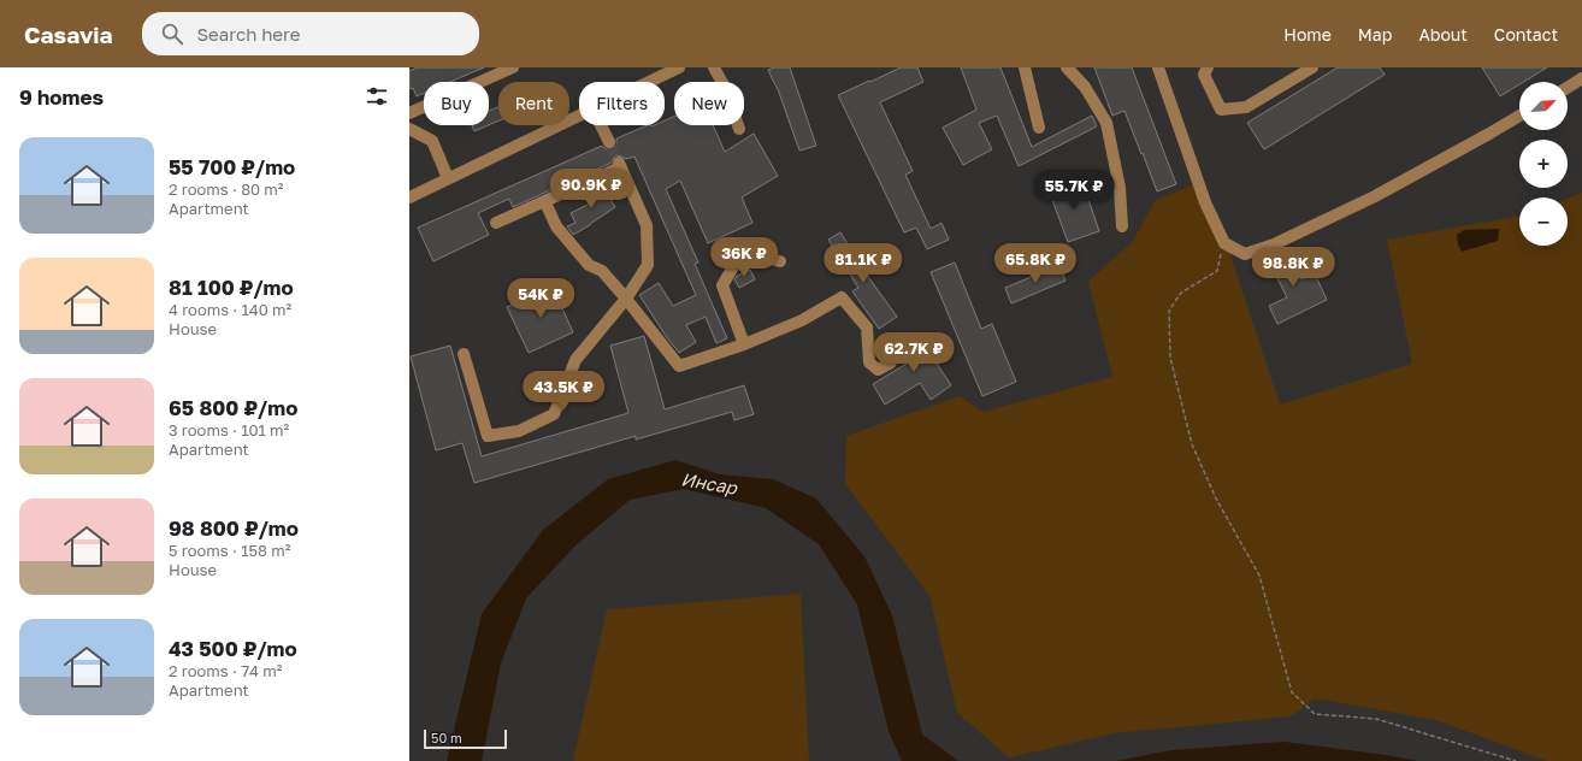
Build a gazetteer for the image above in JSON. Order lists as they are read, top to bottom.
{
  "water": ["Инсар"],
  "scale_bar": "50 m",
  "north": "top right",
  "page": {
    "header": "Casavia",
    "search": "Search here",
    "nav": [
      "Home",
      "Map",
      "About",
      "Contact"
    ],
    "heading": "9 homes",
    "map_buttons": ["+", "−"],
    "chip": [
      "Buy",
      "Rent",
      "Filters",
      "New"
    ],
    "list": [
      {
        "name": "55 700 ₽/mo",
        "note": "2 rooms · 80 m² · Apartment"
      },
      {
        "name": "81 100 ₽/mo",
        "note": "4 rooms · 140 m² · House"
      },
      {
        "name": "65 800 ₽/mo",
        "note": "3 rooms · 101 m² · Apartment"
      },
      {
        "name": "98 800 ₽/mo",
        "note": "5 rooms · 158 m² · House"
      },
      {
        "name": "43 500 ₽/mo",
        "note": "2 rooms · 74 m² · Apartment"
      }
    ],
    "price": [
      "90.9K ₽",
      "55.7K ₽",
      "36K ₽",
      "81.1K ₽",
      "65.8K ₽",
      "98.8K ₽",
      "54K ₽",
      "62.7K ₽",
      "43.5K ₽"
    ],
    "scale": "50 m"
  }
}
